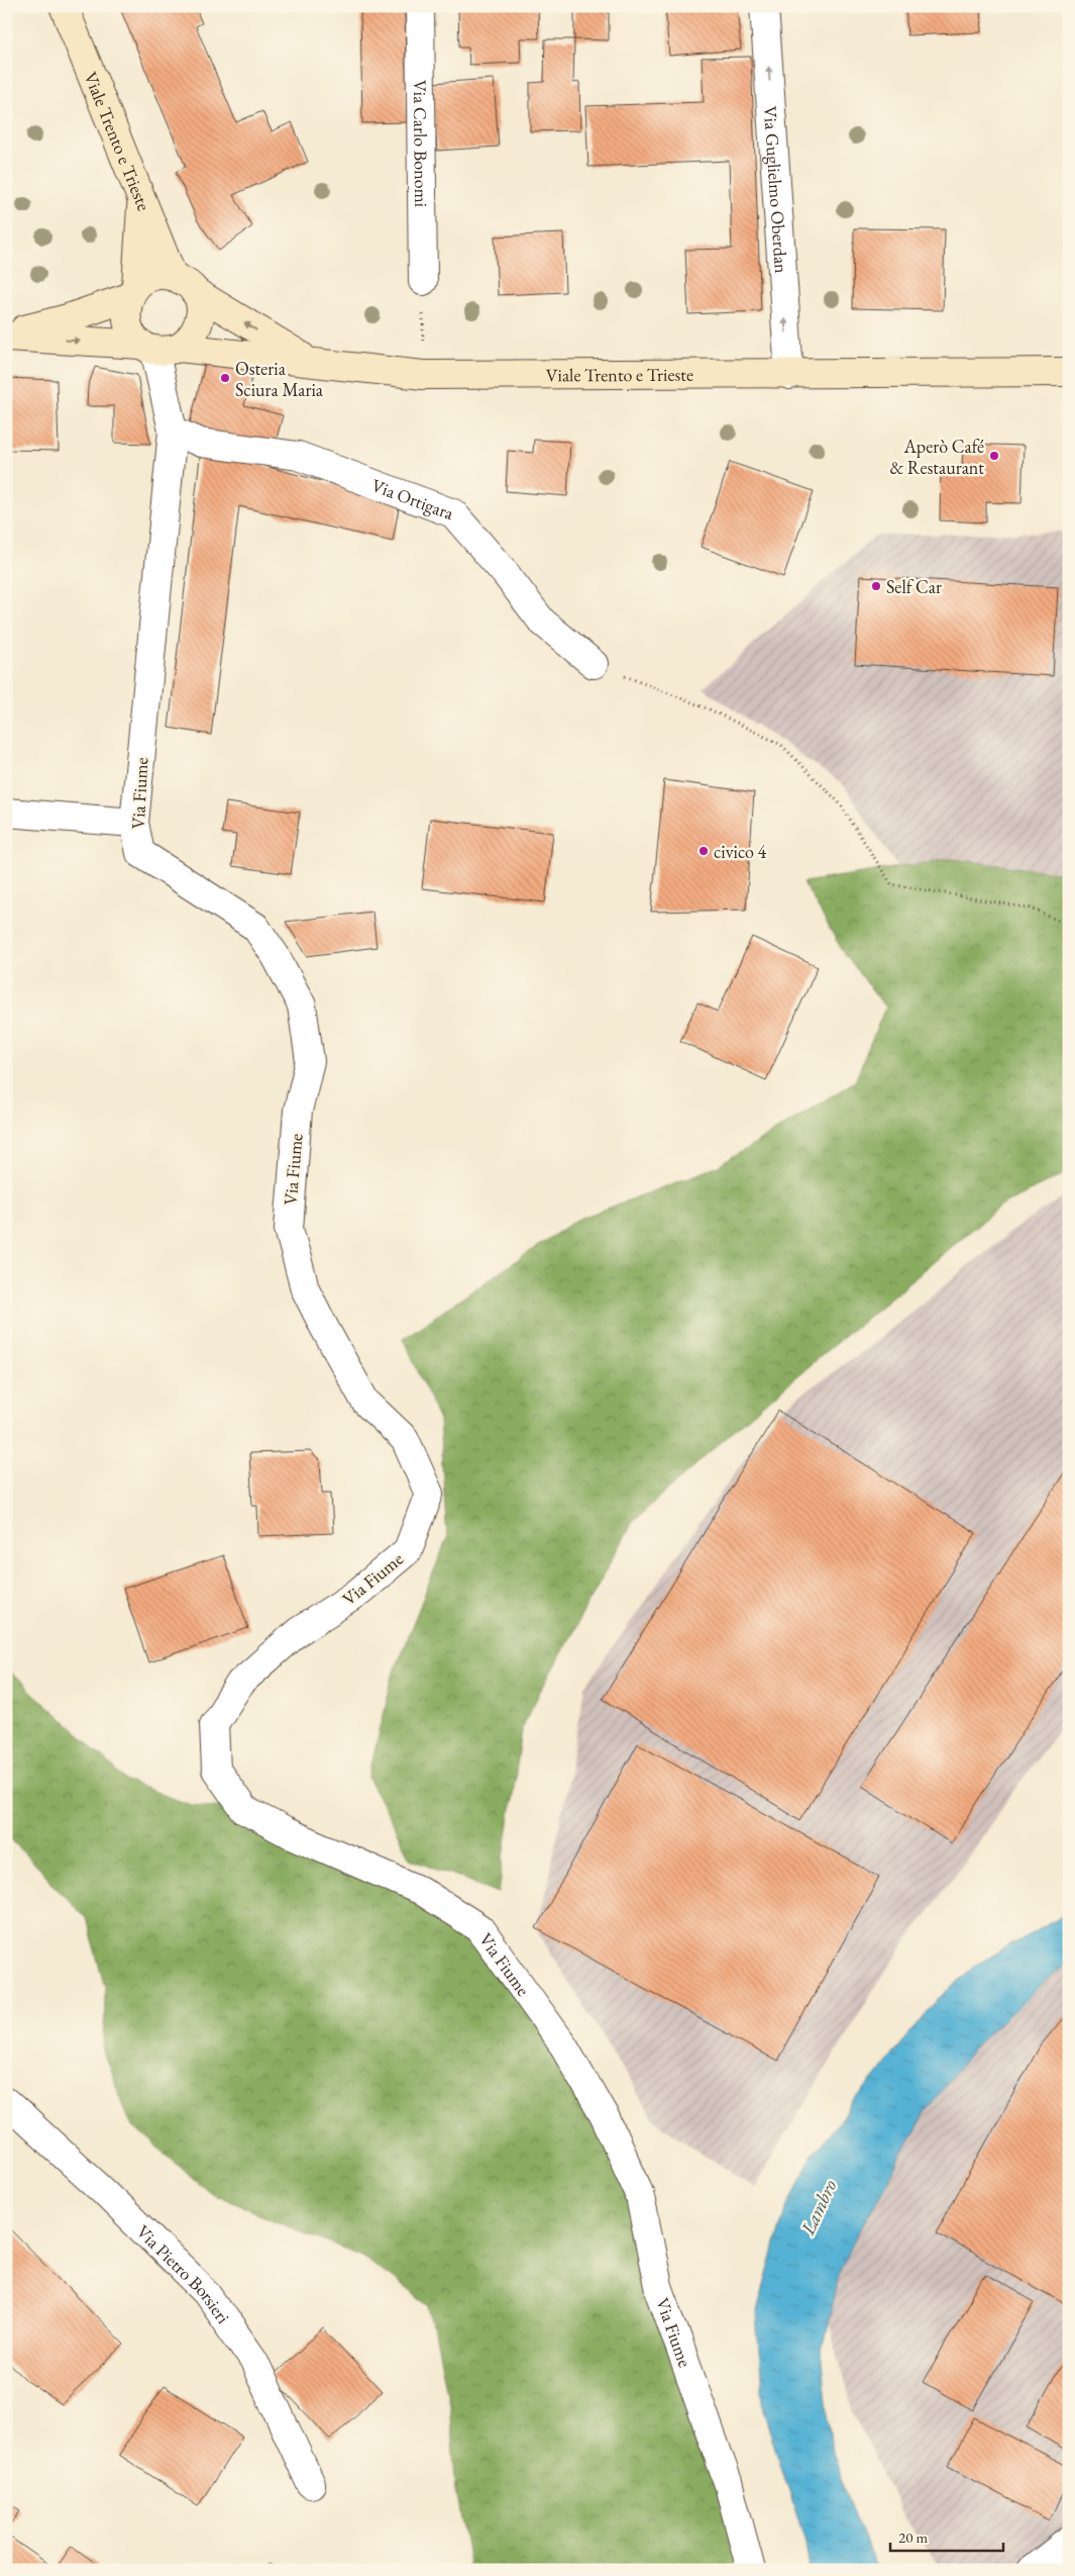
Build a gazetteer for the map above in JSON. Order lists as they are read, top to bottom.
{
  "streets": {
    "main road": ["Viale Trento e Trieste"],
    "street": [
      "Via Carlo Bonomi",
      "Via Guglielmo Oberdan",
      "Via Ortigara",
      "Via Fiume",
      "Via Pietro Borsieri"
    ]
  },
  "crossings": [
    ["Viale Trento e Trieste", "Via Guglielmo Oberdan"],
    ["Viale Trento e Trieste", "Via Fiume"],
    ["Via Ortigara", "Via Fiume"]
  ],
  "one_way": ["Via Guglielmo Oberdan"],
  "water": ["Lambro"],
  "places": [
    "Osteria Sciura Maria",
    "Aperò Café & Restaurant",
    "Self Car",
    "civico 4"
  ],
  "scale_bar": "20 m"
}
